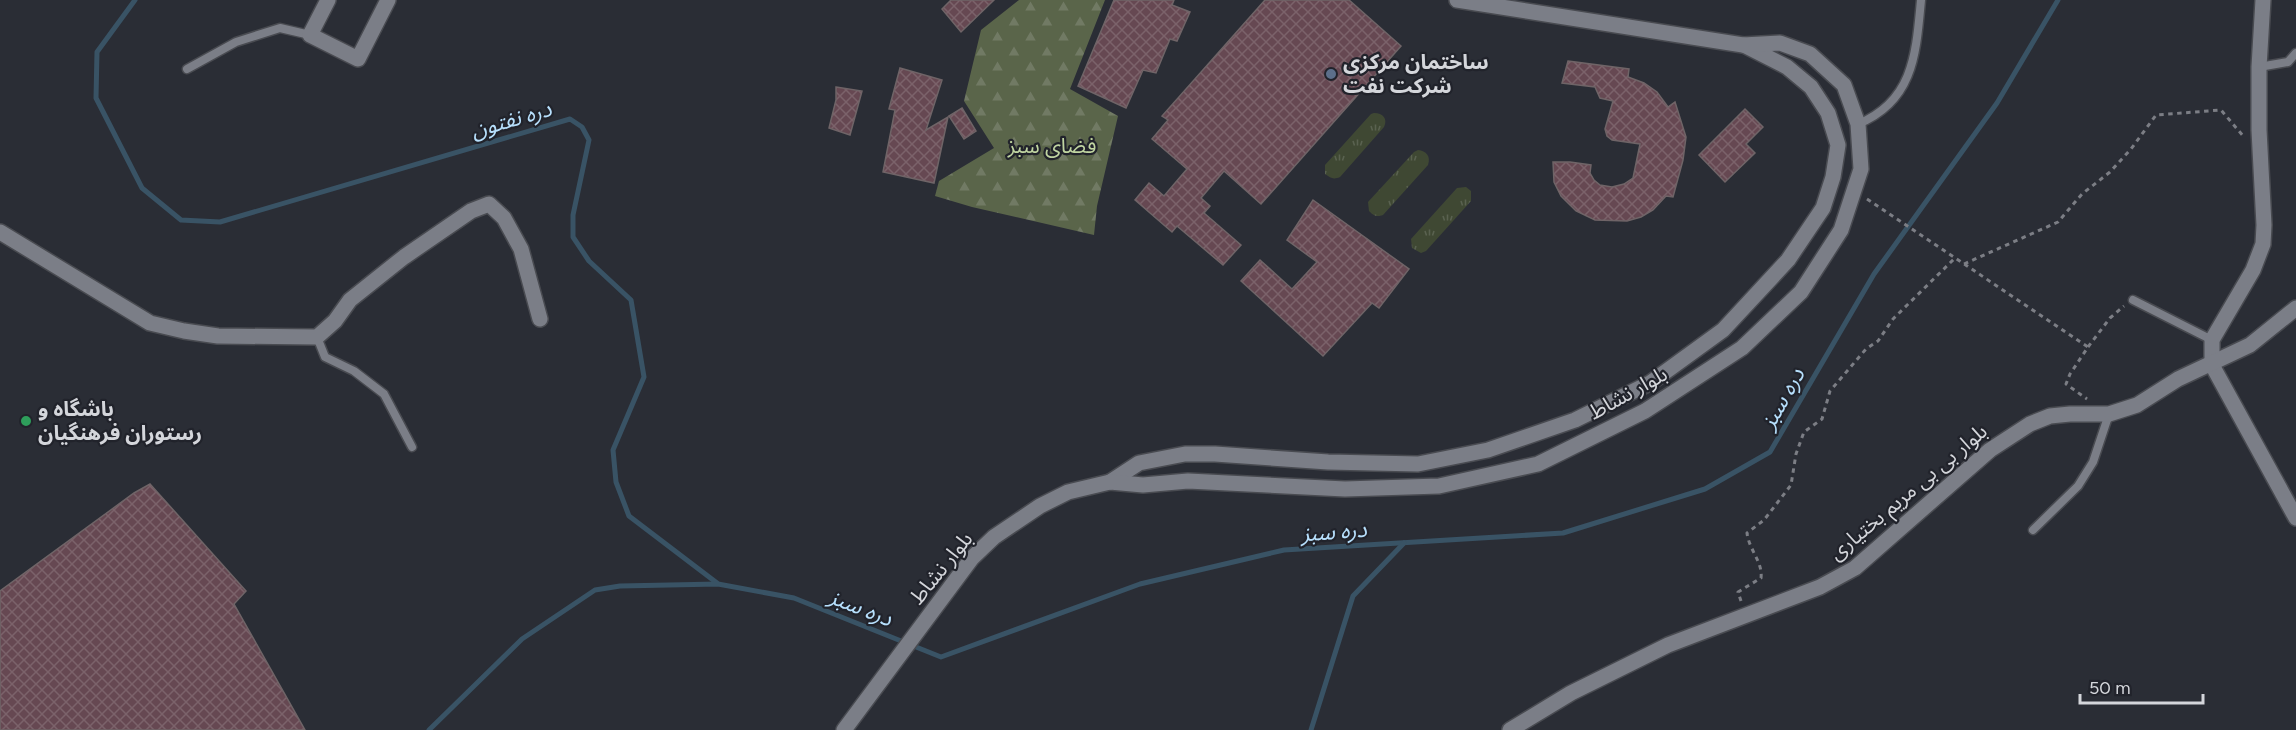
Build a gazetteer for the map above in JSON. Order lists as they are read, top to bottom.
{
  "streets": {
    "main road": ["بلوار نشاط", "بلوار بی بی مریم بختیاری"]
  },
  "water": ["دره نفتون", "دره سبز"],
  "parks": ["فضای سبز"],
  "places": ["ساختمان مرکزی شرکت نفت", "باشگاه و رستوران فرهنگیان"],
  "scale_bar": "50 m"
}
